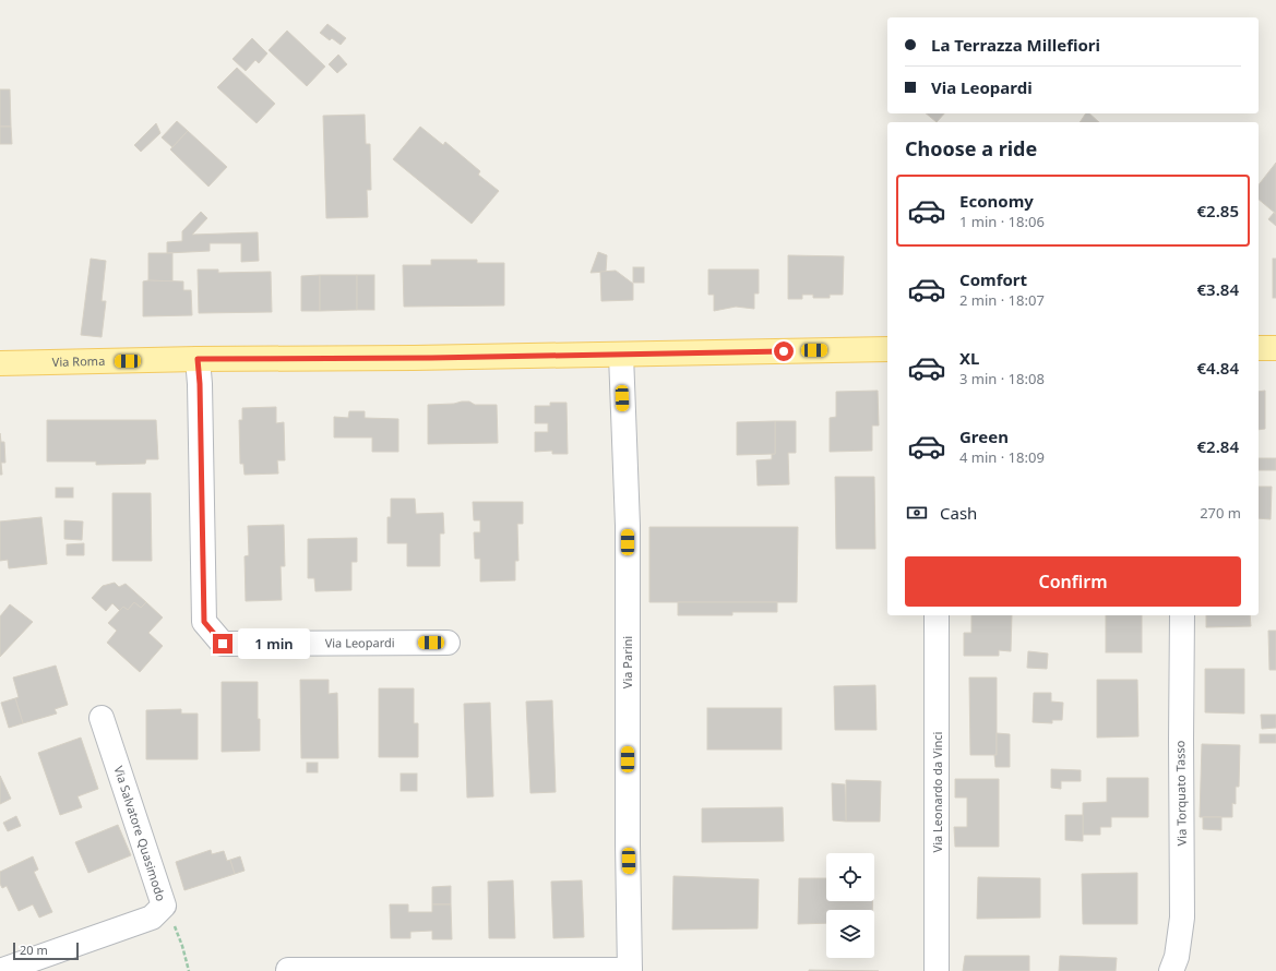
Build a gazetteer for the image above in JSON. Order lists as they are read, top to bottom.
{
  "streets": {
    "main road": ["Via Roma"],
    "street": [
      "Via Leopardi",
      "Via Parini",
      "Via Leonardo da Vinci",
      "Via Torquato Tasso",
      "Via Salvatore Quasimodo"
    ]
  },
  "crossings": [
    ["Via Roma", "Via Leopardi"],
    ["Via Roma", "Via Parini"]
  ],
  "scale_bar": "20 m",
  "page": {
    "banner": ["La Terrazza Millefiori", "Via Leopardi"],
    "heading": "Choose a ride",
    "list": [
      {
        "name": "Economy",
        "note": "1 min · 18:06",
        "value": "€2.85"
      },
      {
        "name": "Comfort",
        "note": "2 min · 18:07",
        "value": "€3.84"
      },
      {
        "name": "XL",
        "note": "3 min · 18:08",
        "value": "€4.84"
      },
      {
        "name": "Green",
        "note": "4 min · 18:09",
        "value": "€2.84"
      }
    ],
    "pay": ["Cash", "270 m"],
    "buttons": "Confirm",
    "bubble": "1 min",
    "scale": "20 m"
  }
}
